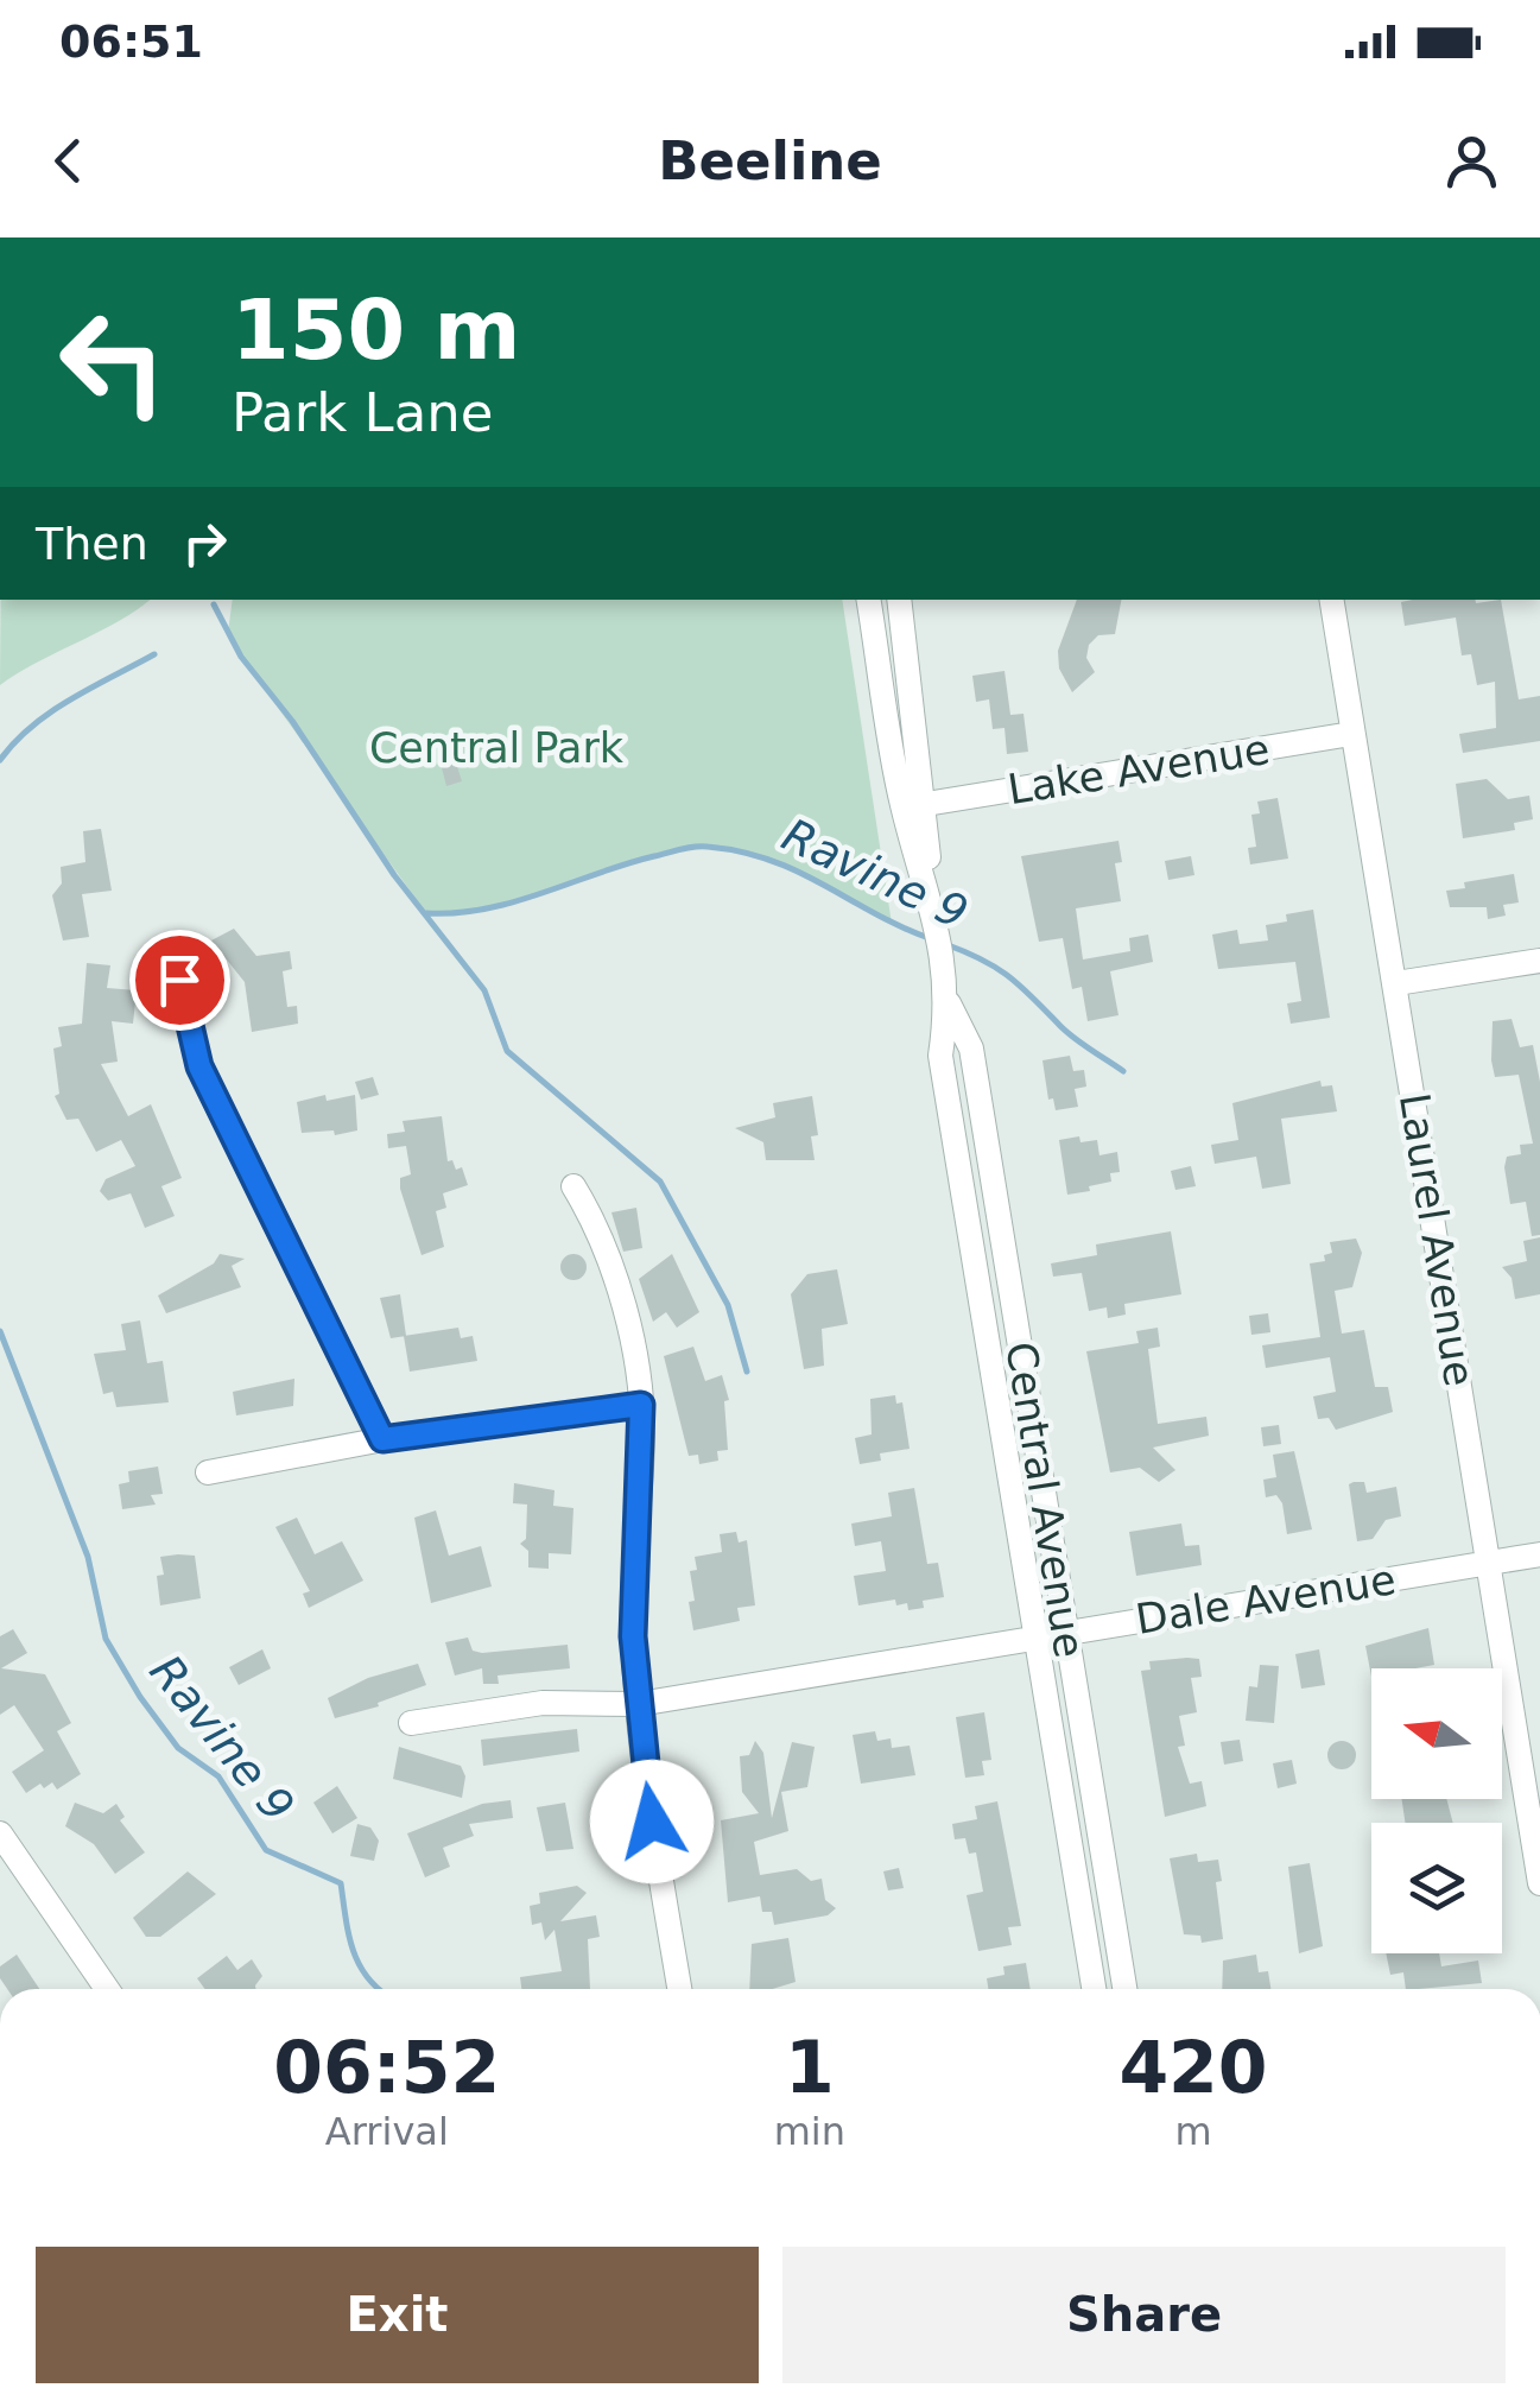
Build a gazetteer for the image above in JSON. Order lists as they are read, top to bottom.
{
  "streets": {
    "street": [
      "Lake Avenue",
      "Laurel Avenue",
      "Central Avenue",
      "Dale Avenue"
    ]
  },
  "crossings": [
    ["Lake Avenue", "Laurel Avenue"],
    ["Lake Avenue", "Central Avenue"],
    ["Laurel Avenue", "Dale Avenue"],
    ["Central Avenue", "Dale Avenue"]
  ],
  "water": ["Ravine 9"],
  "parks": ["Central Park"],
  "north": "left",
  "page": {
    "status": "06:51",
    "header": "Beeline",
    "turn": ["150 m", "Park Lane"],
    "then": "Then",
    "eta": [
      "06:52",
      "Arrival",
      "1",
      "min",
      "420",
      "m"
    ],
    "buttons": ["Exit", "Share"]
  }
}
